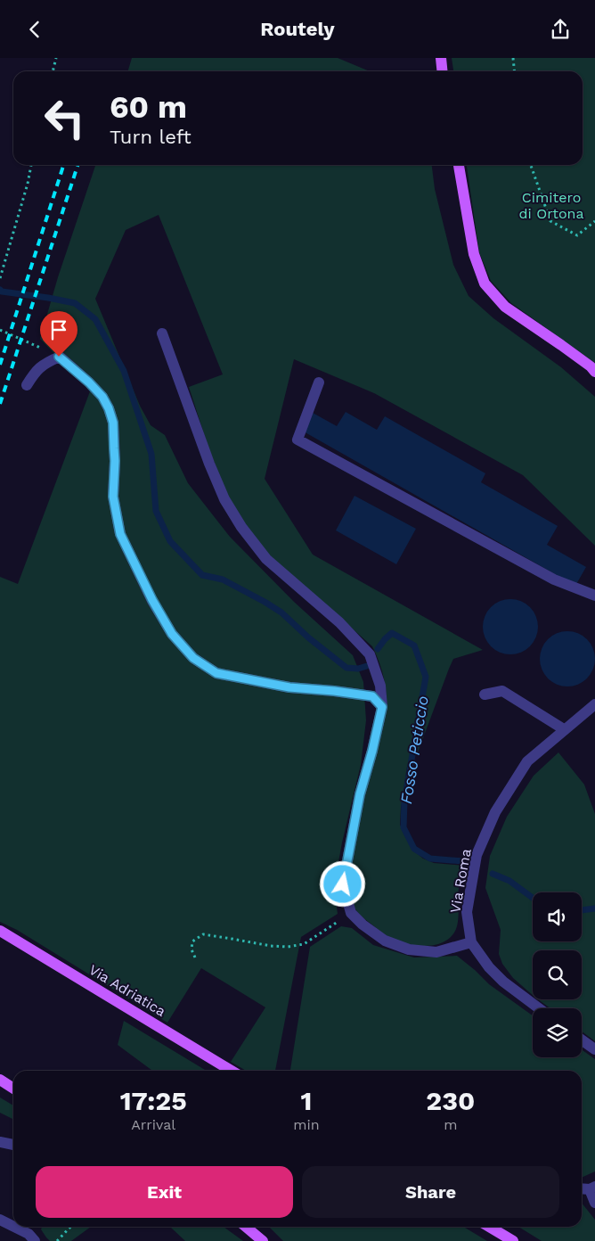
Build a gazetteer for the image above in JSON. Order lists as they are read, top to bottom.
{
  "streets": {
    "main road": ["Via Adriatica"],
    "street": ["Via Roma"]
  },
  "water": ["Fosso Peticcio"],
  "parks": ["Cimitero di Ortona"],
  "page": {
    "header": "Routely",
    "turn": ["60 m", "Turn left"],
    "eta": [
      "17:25",
      "Arrival",
      "1",
      "min",
      "230",
      "m"
    ],
    "buttons": ["Exit", "Share"]
  }
}
